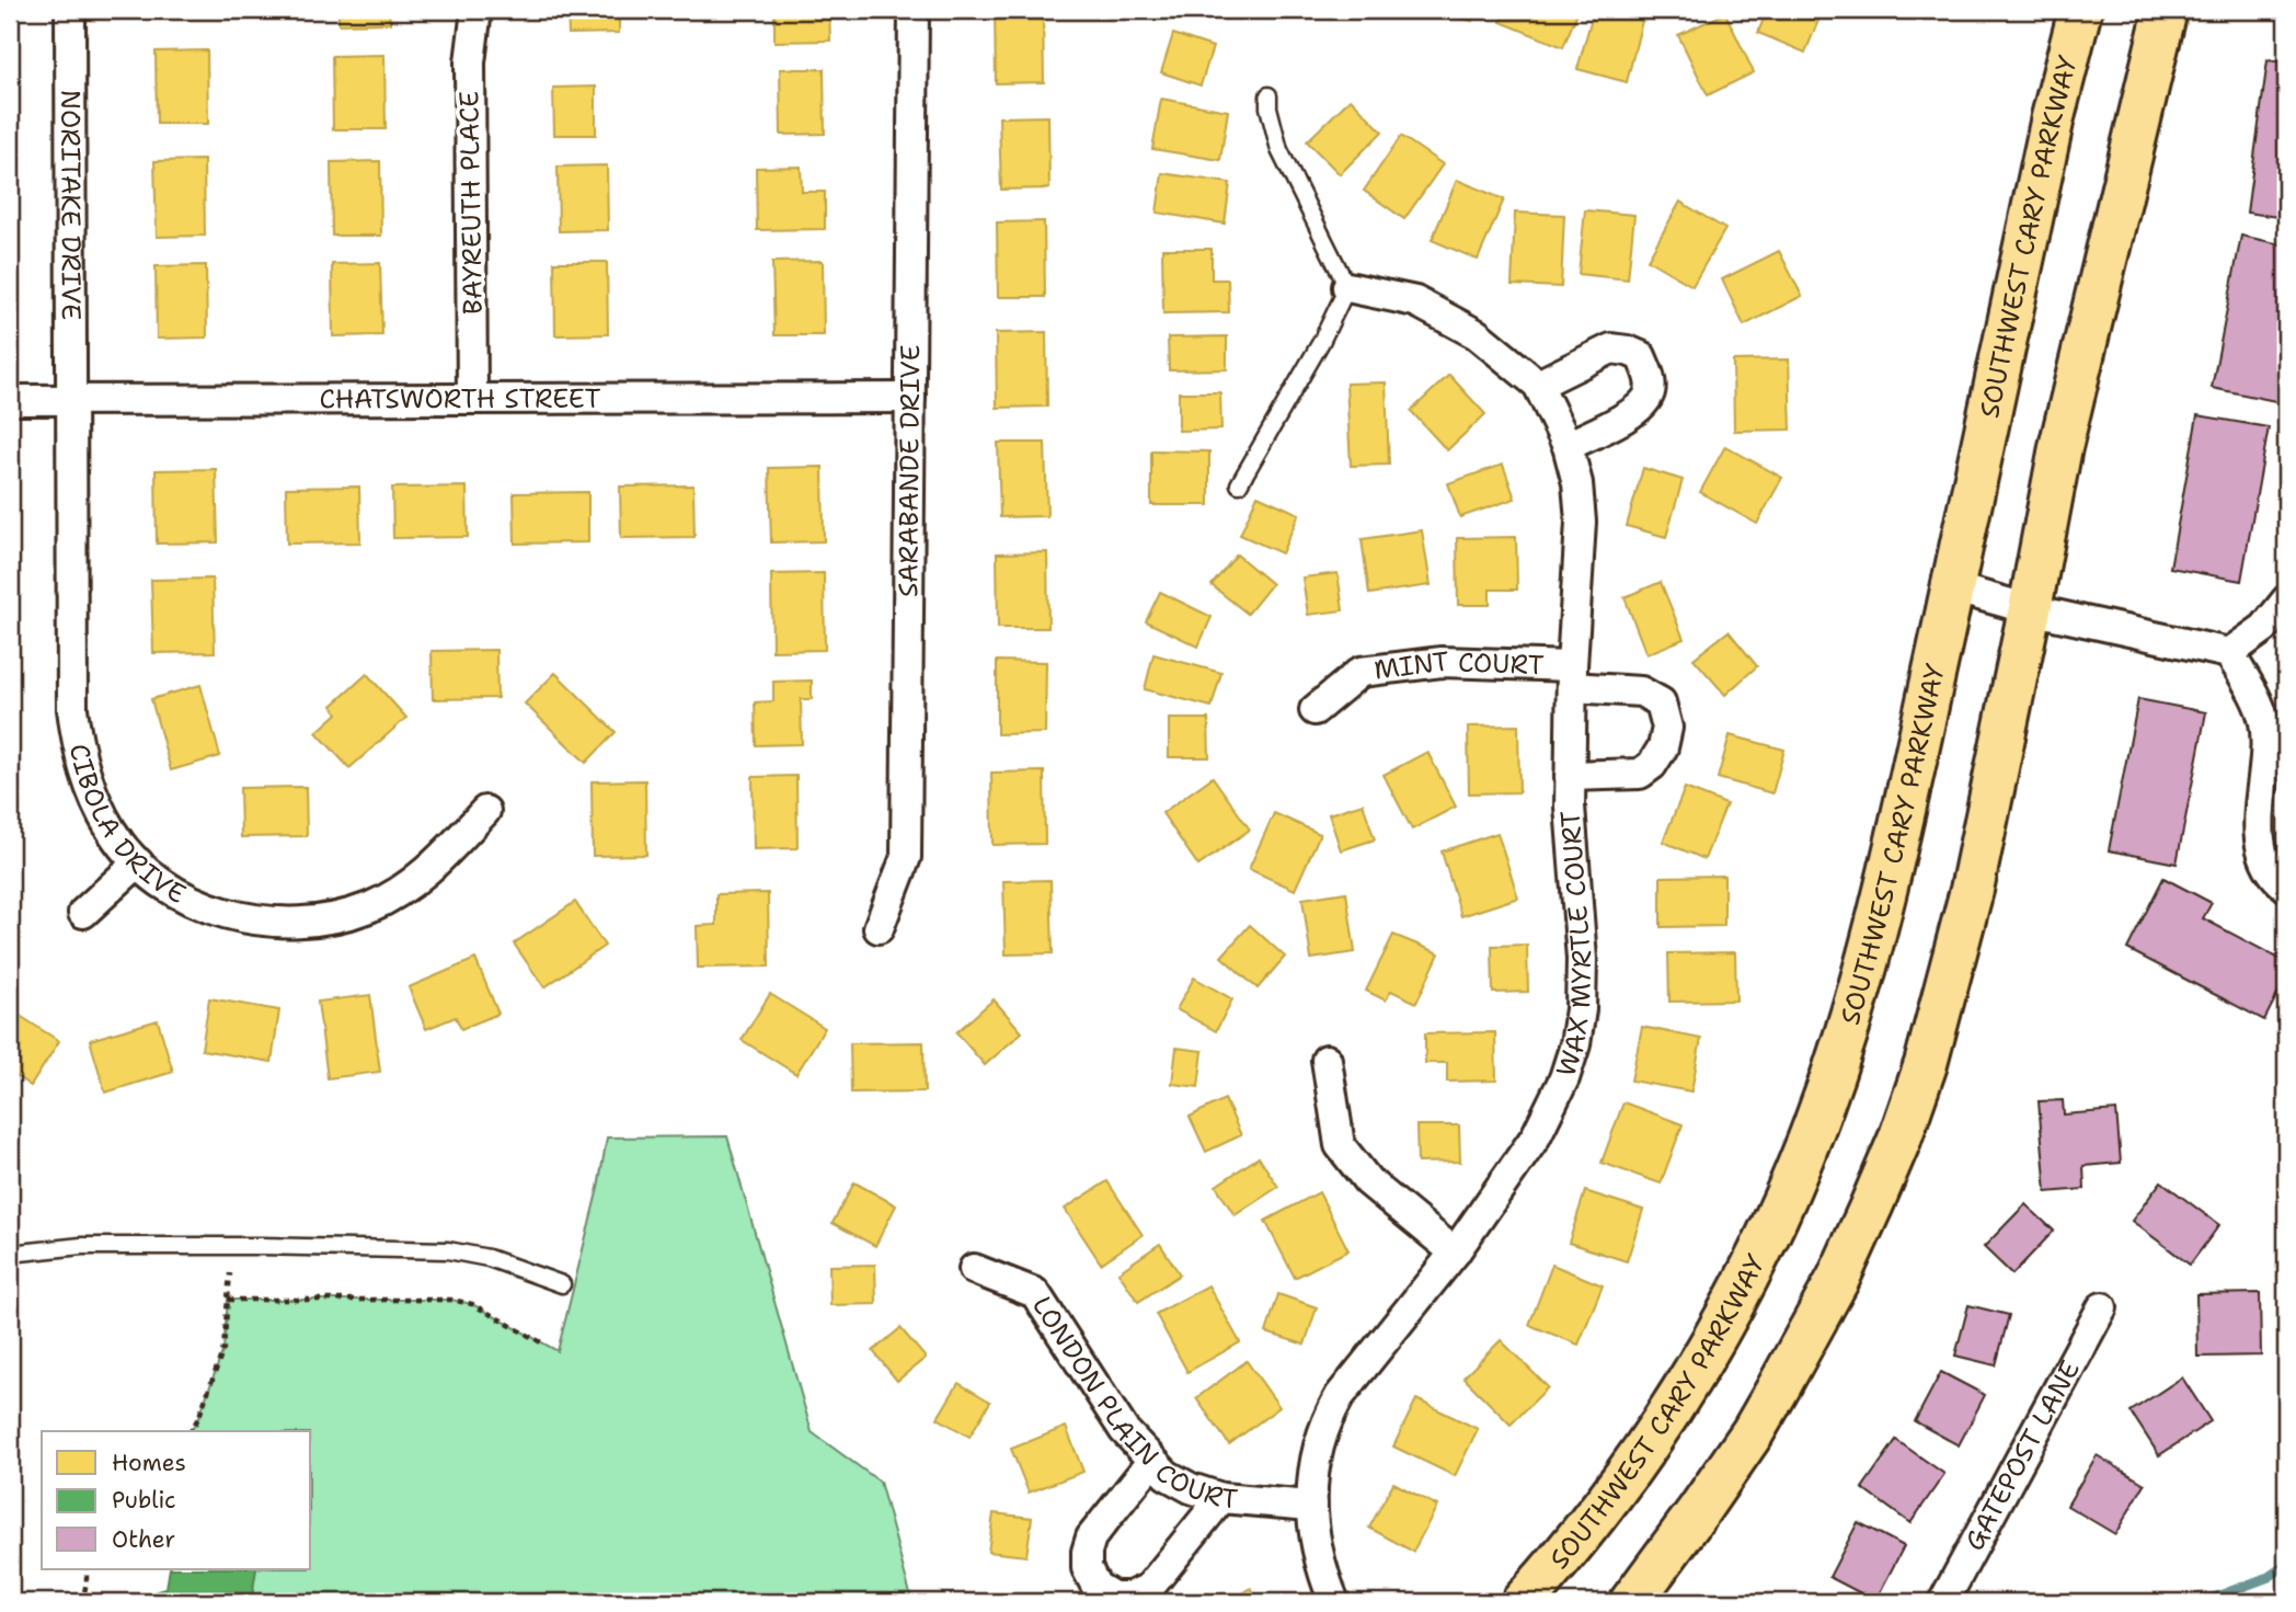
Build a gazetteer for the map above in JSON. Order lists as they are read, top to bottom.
{
  "streets": {
    "main road": ["SOUTHWEST CARY PARKWAY"],
    "street": [
      "BAYREUTH PLACE",
      "NORITAKE DRIVE",
      "CHATSWORTH STREET",
      "SARABANDE DRIVE",
      "MINT COURT",
      "CIBOLA DRIVE",
      "WAX MYRTLE COURT",
      "LONDON PLAIN COURT",
      "GATEPOST LANE"
    ]
  },
  "crossings": [
    ["BAYREUTH PLACE", "CHATSWORTH STREET"],
    ["NORITAKE DRIVE", "CHATSWORTH STREET"],
    ["NORITAKE DRIVE", "CIBOLA DRIVE"],
    ["CHATSWORTH STREET", "SARABANDE DRIVE"],
    ["CHATSWORTH STREET", "CIBOLA DRIVE"],
    ["MINT COURT", "WAX MYRTLE COURT"],
    ["WAX MYRTLE COURT", "LONDON PLAIN COURT"]
  ],
  "legend": ["Homes", "Public", "Other"]
}
